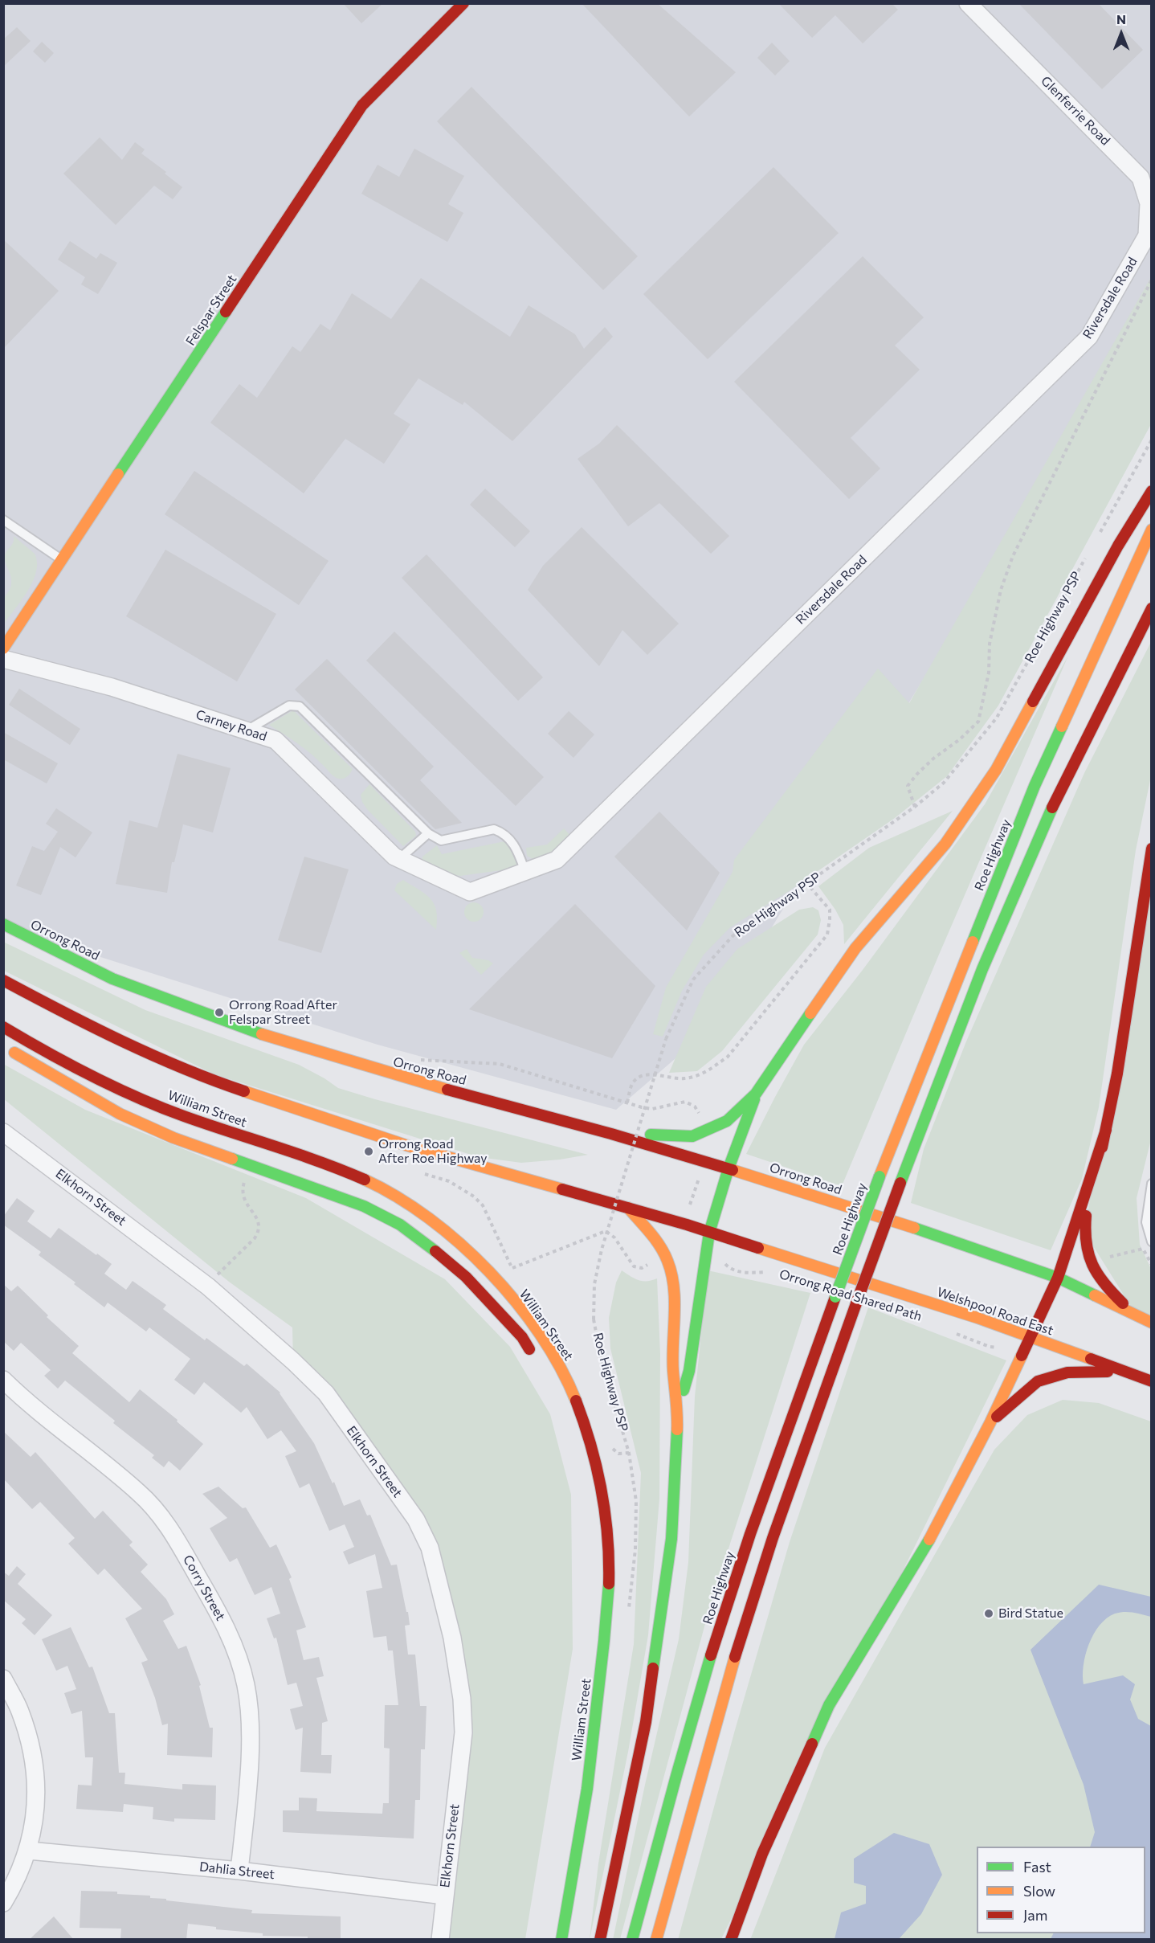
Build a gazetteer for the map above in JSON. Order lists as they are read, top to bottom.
{
  "streets": {
    "main road": [
      "Felspar Street",
      "Roe Highway",
      "Orrong Road",
      "William Street",
      "Welshpool Road East"
    ],
    "street": [
      "Glenferrie Road",
      "Riversdale Road",
      "Carney Road",
      "Elkhorn Street",
      "Corry Street",
      "Dahlia Street"
    ],
    "path": ["Roe Highway PSP", "Orrong Road Shared Path"]
  },
  "crossings": [
    ["Glenferrie Road", "Riversdale Road"],
    ["Riversdale Road", "Carney Road"],
    ["Elkhorn Street", "Dahlia Street"],
    ["Corry Street", "Dahlia Street"]
  ],
  "places": ["Orrong Road After Felspar Street", "Orrong Road After Roe Highway", "Bird Statue"],
  "legend": ["Fast", "Slow", "Jam"],
  "north": "top"
}
